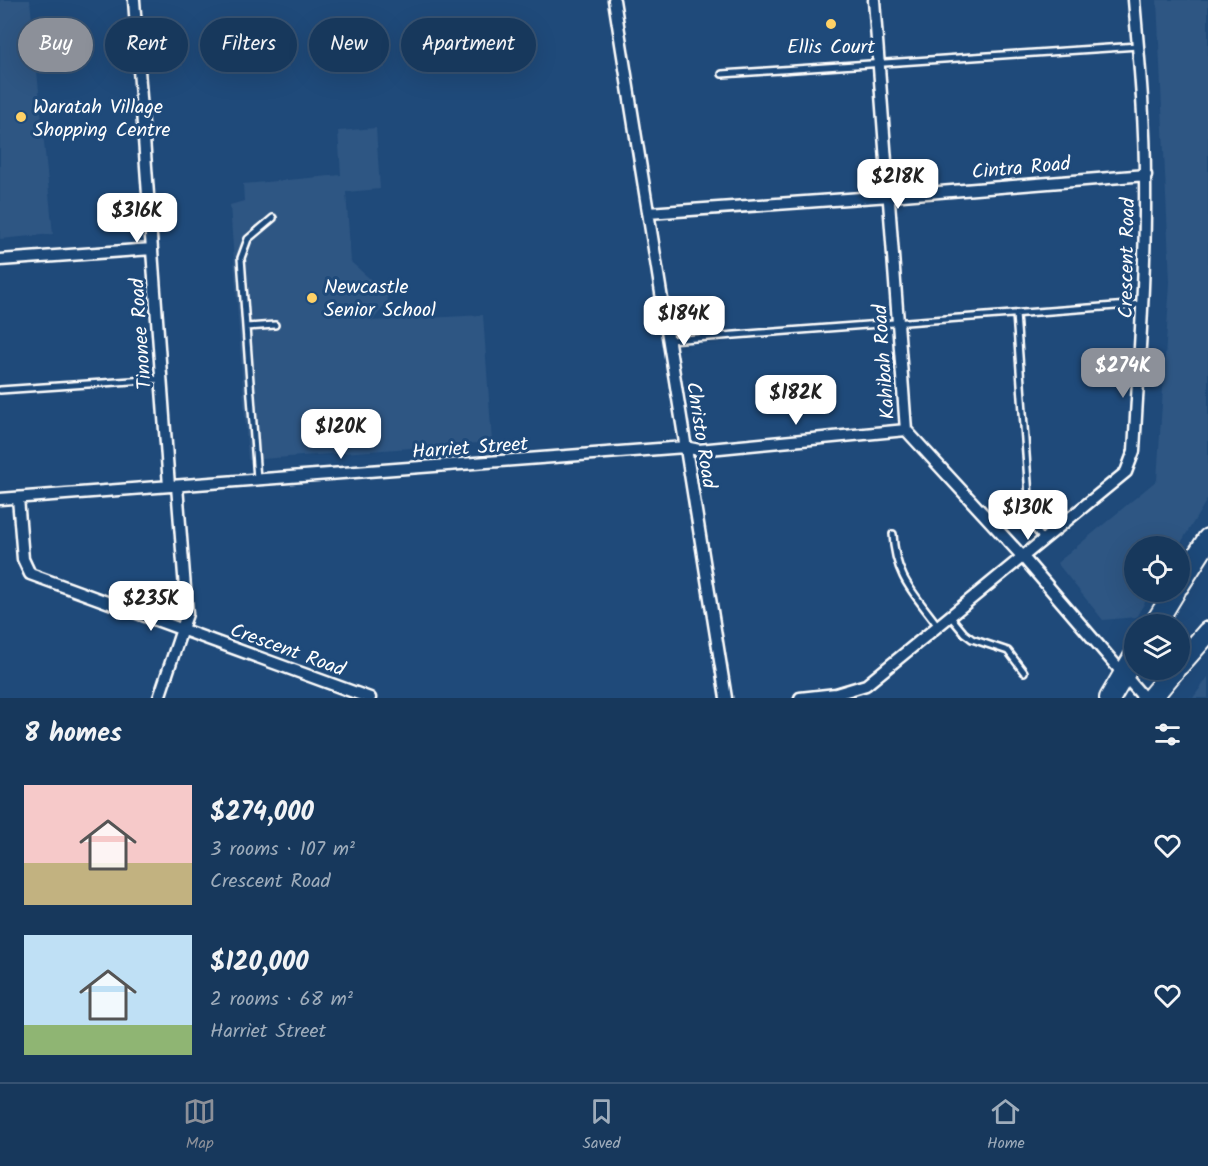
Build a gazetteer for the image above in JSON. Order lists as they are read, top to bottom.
{
  "streets": {
    "street": [
      "Cintra Road",
      "Crescent Road",
      "Tinonee Road",
      "Kahibah Road",
      "Christo Road",
      "Harriet Street"
    ]
  },
  "crossings": [
    ["Cintra Road", "Crescent Road"],
    ["Cintra Road", "Kahibah Road"],
    ["Cintra Road", "Christo Road"],
    ["Crescent Road", "Tinonee Road"],
    ["Crescent Road", "Kahibah Road"],
    ["Crescent Road", "Harriet Street"],
    ["Tinonee Road", "Harriet Street"],
    ["Kahibah Road", "Harriet Street"],
    ["Christo Road", "Harriet Street"]
  ],
  "places": ["Ellis Court", "Waratah Village Shopping Centre", "Newcastle Senior School"],
  "page": {
    "chip": [
      "Buy",
      "Rent",
      "Filters",
      "New",
      "Apartment"
    ],
    "price": [
      "$218K",
      "$316K",
      "$184K",
      "$274K",
      "$182K",
      "$120K",
      "$130K",
      "$235K"
    ],
    "heading": "8 homes",
    "list": [
      {
        "name": "$274,000",
        "note": "3 rooms · 107 m² · Crescent Road"
      },
      {
        "name": "$120,000",
        "note": "2 rooms · 68 m² · Harriet Street"
      }
    ],
    "tabs": ["Map", "Saved", "Home"]
  }
}
